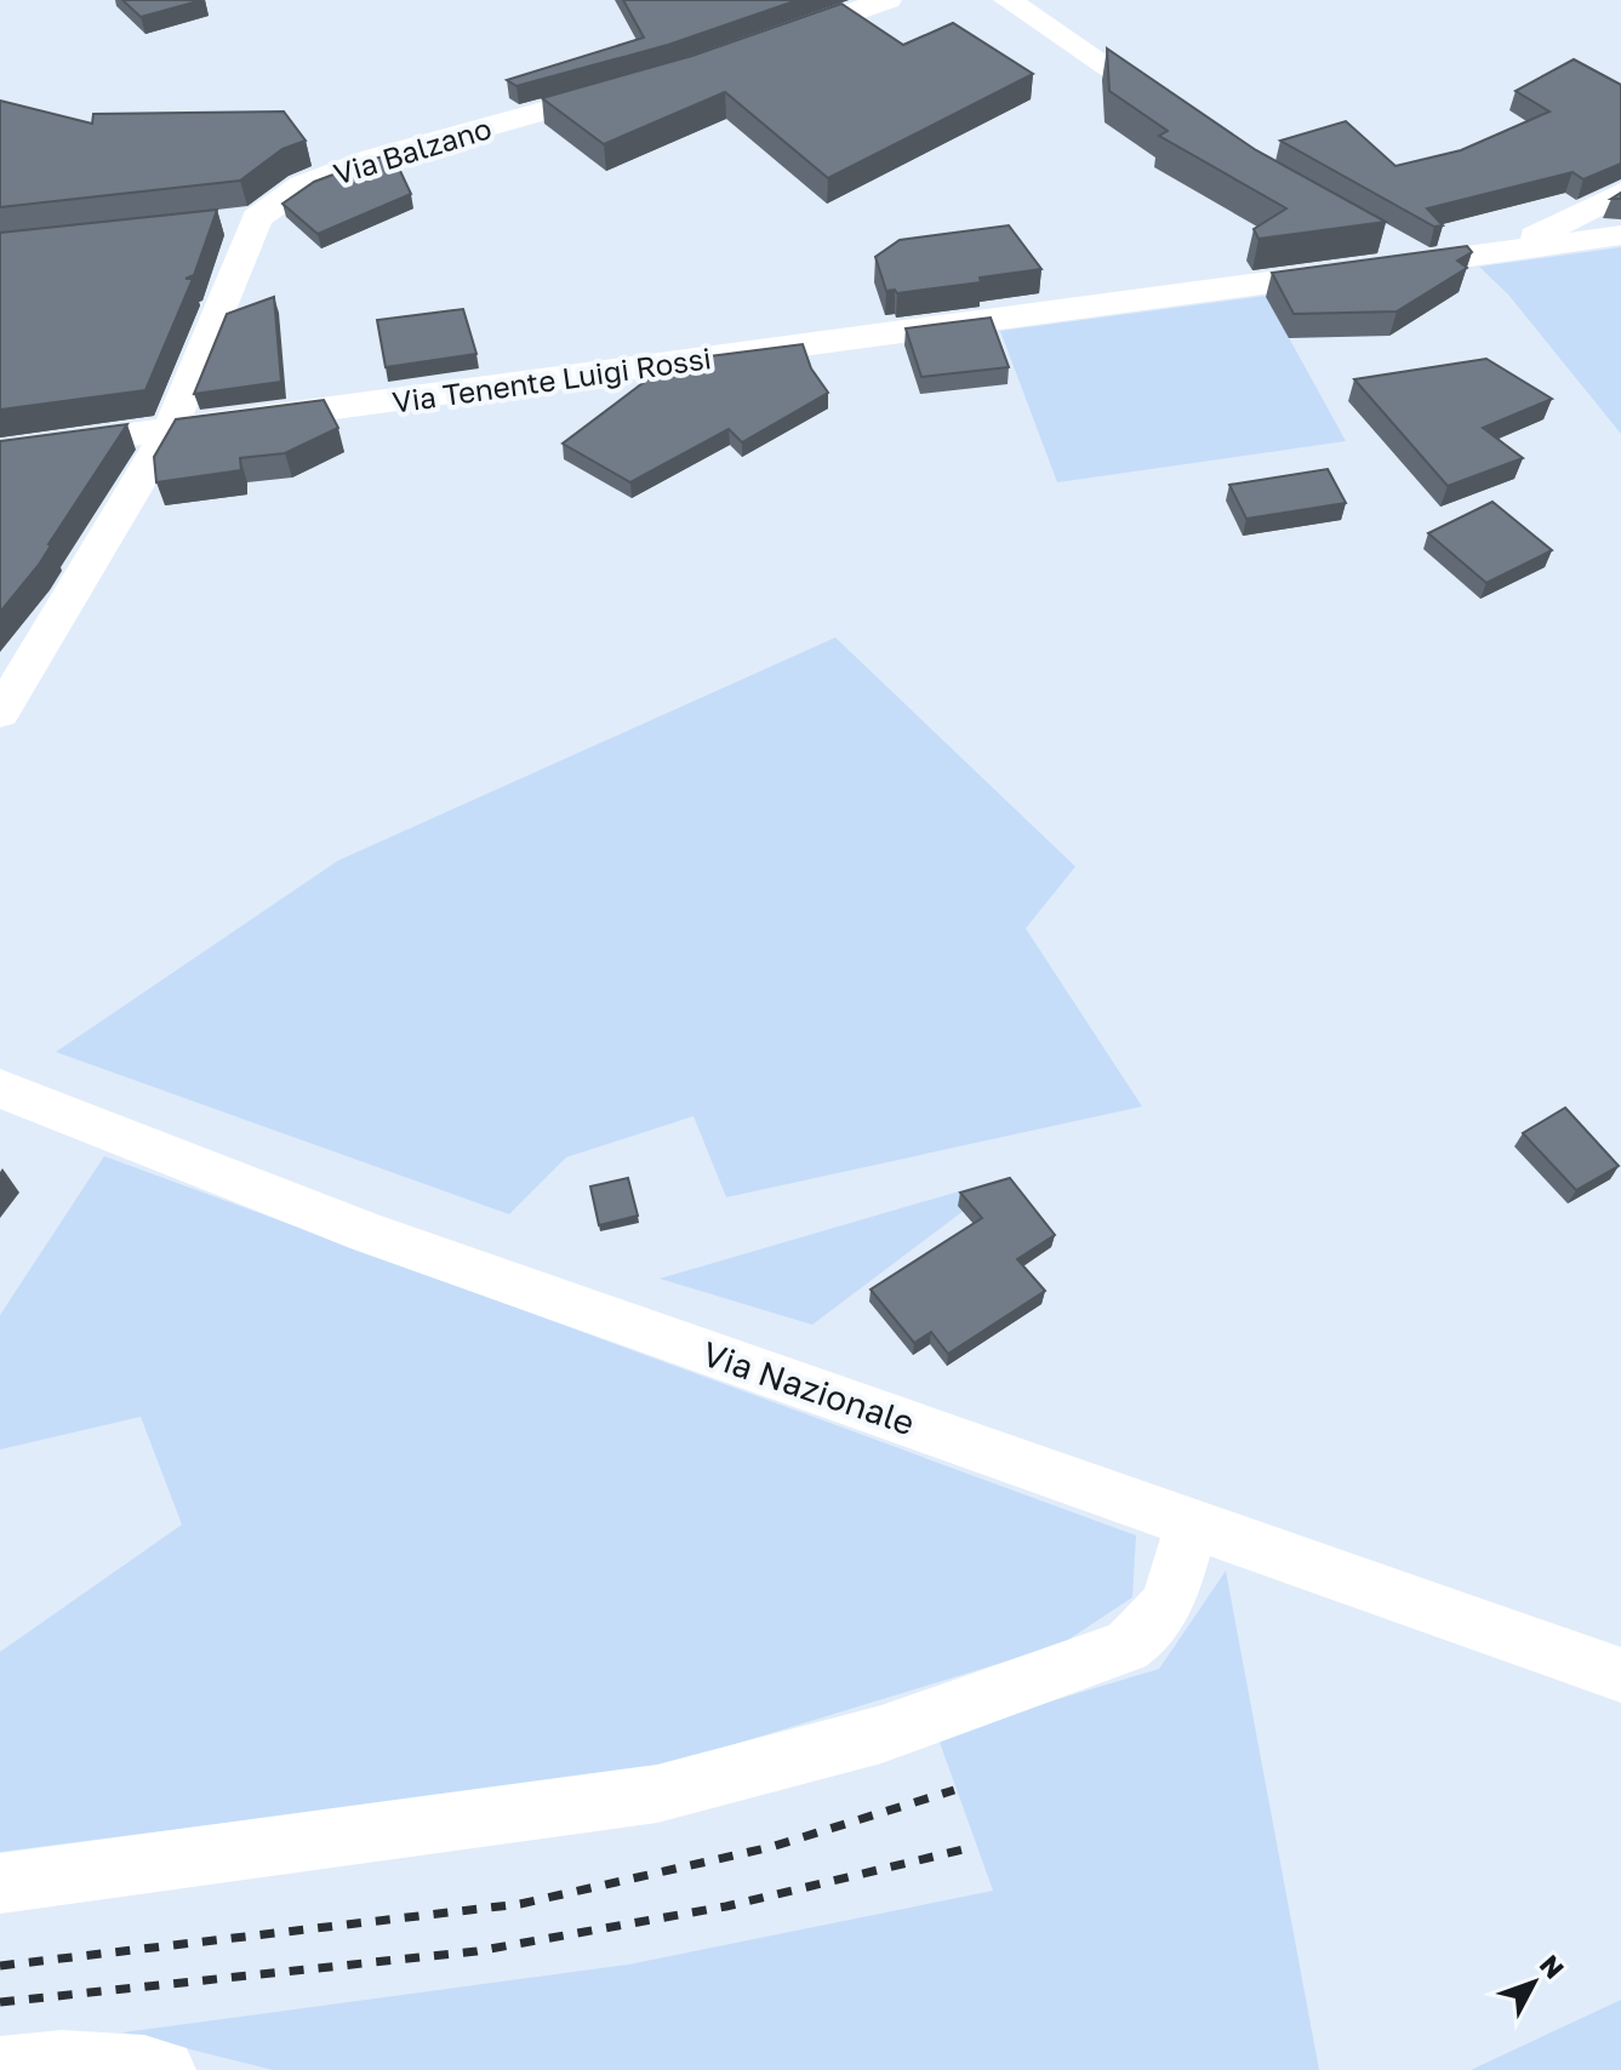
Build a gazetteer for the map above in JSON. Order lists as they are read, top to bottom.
{
  "streets": {
    "street": ["Via Balzano", "Via Tenente Luigi Rossi", "Via Nazionale"]
  },
  "north": "top right"
}
